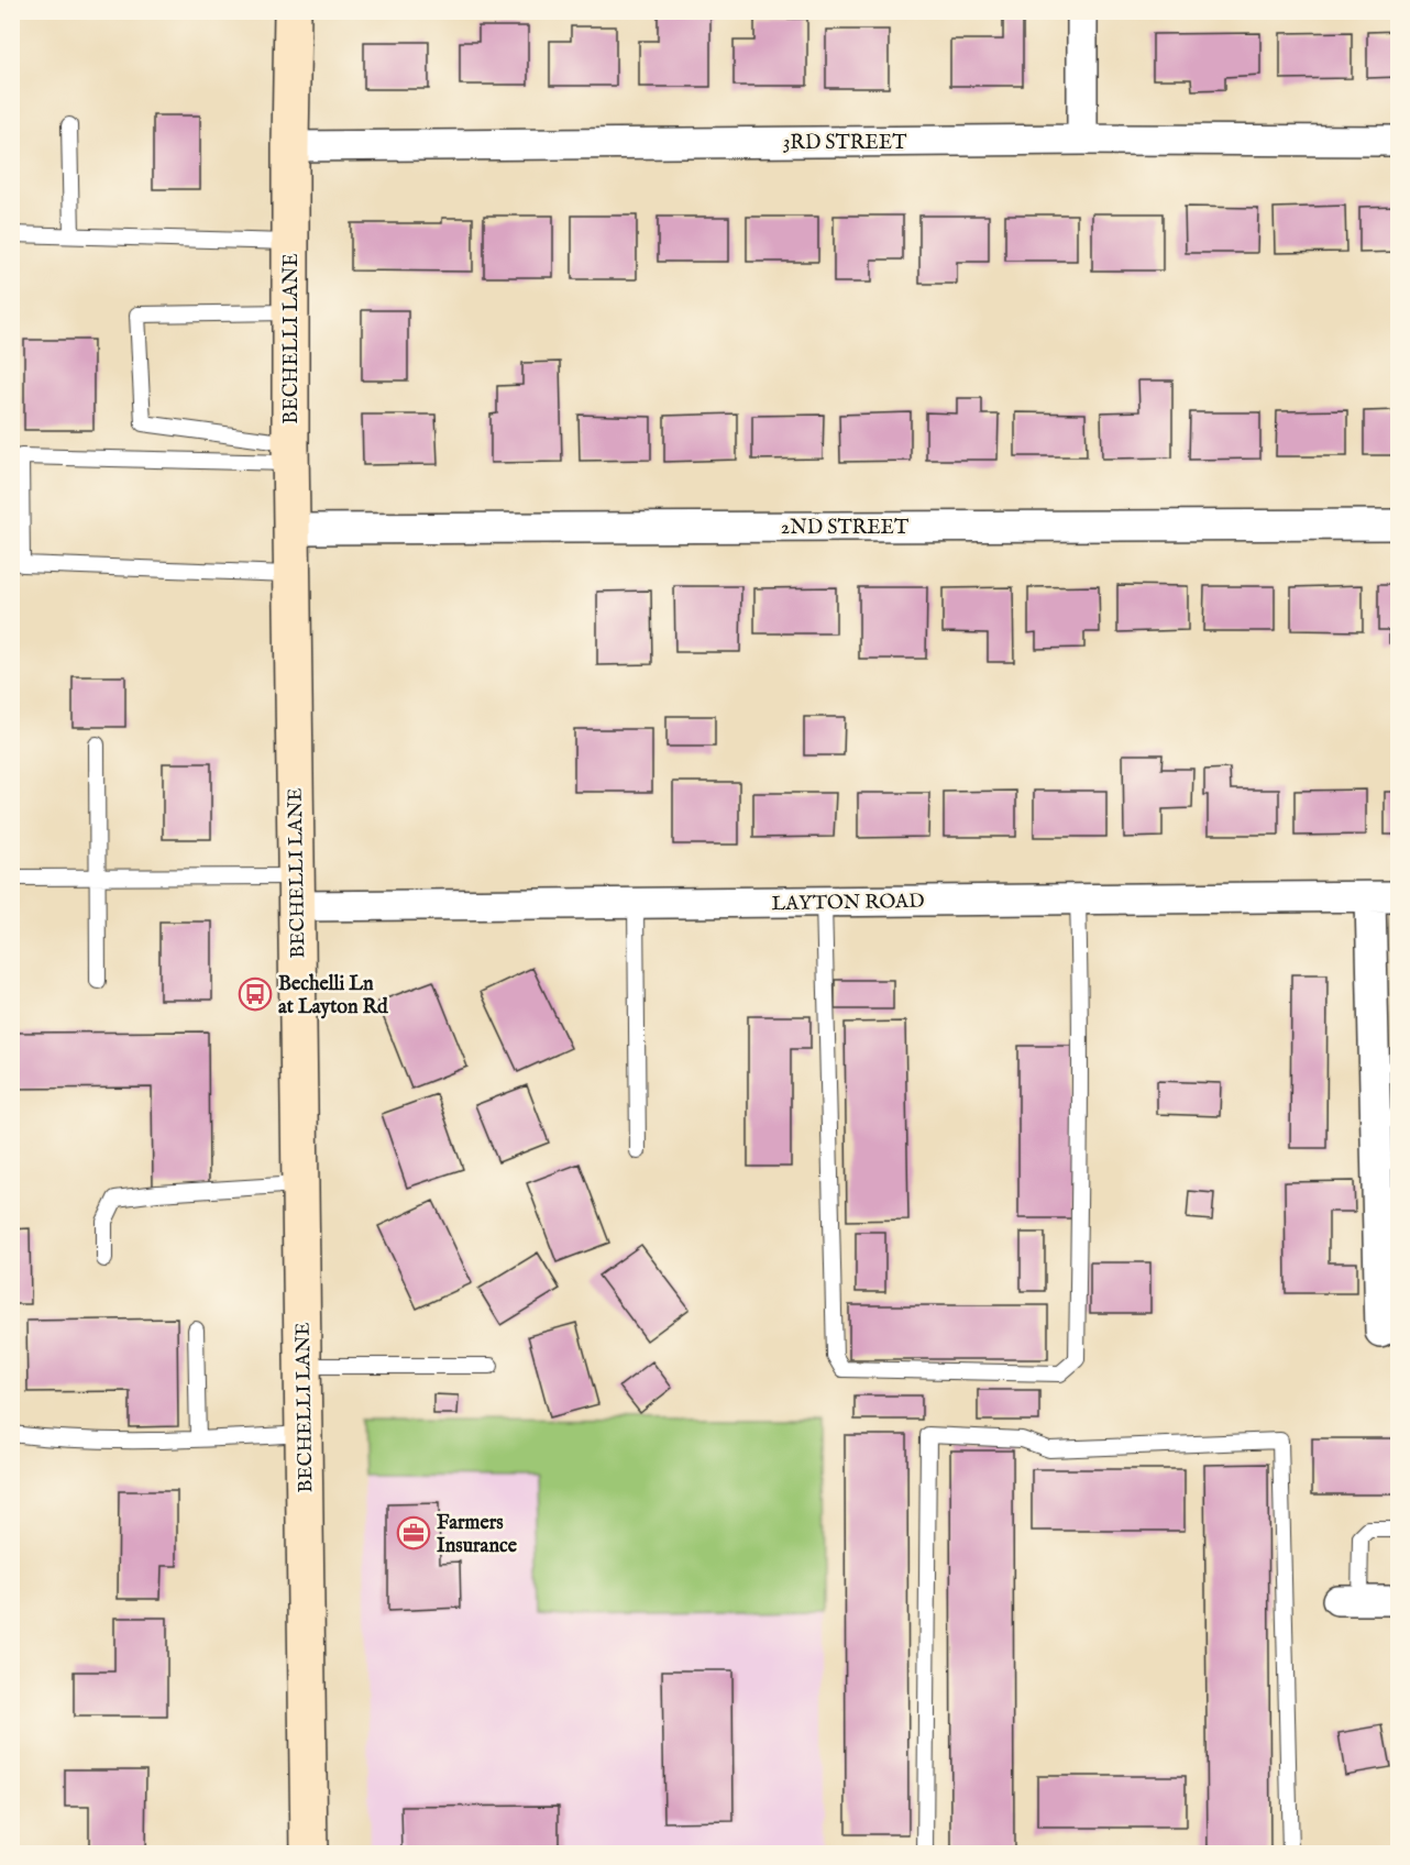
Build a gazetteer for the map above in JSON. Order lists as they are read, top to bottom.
{
  "streets": {
    "main road": ["BECHELLI LANE"],
    "street": ["3RD STREET", "2ND STREET", "LAYTON ROAD"]
  },
  "crossings": [
    ["3RD STREET", "BECHELLI LANE"],
    ["BECHELLI LANE", "2ND STREET"],
    ["BECHELLI LANE", "LAYTON ROAD"]
  ],
  "places": {
    "bus stop": ["Bechelli Ln at Layton Rd"],
    "office": ["Farmers Insurance"]
  }
}
